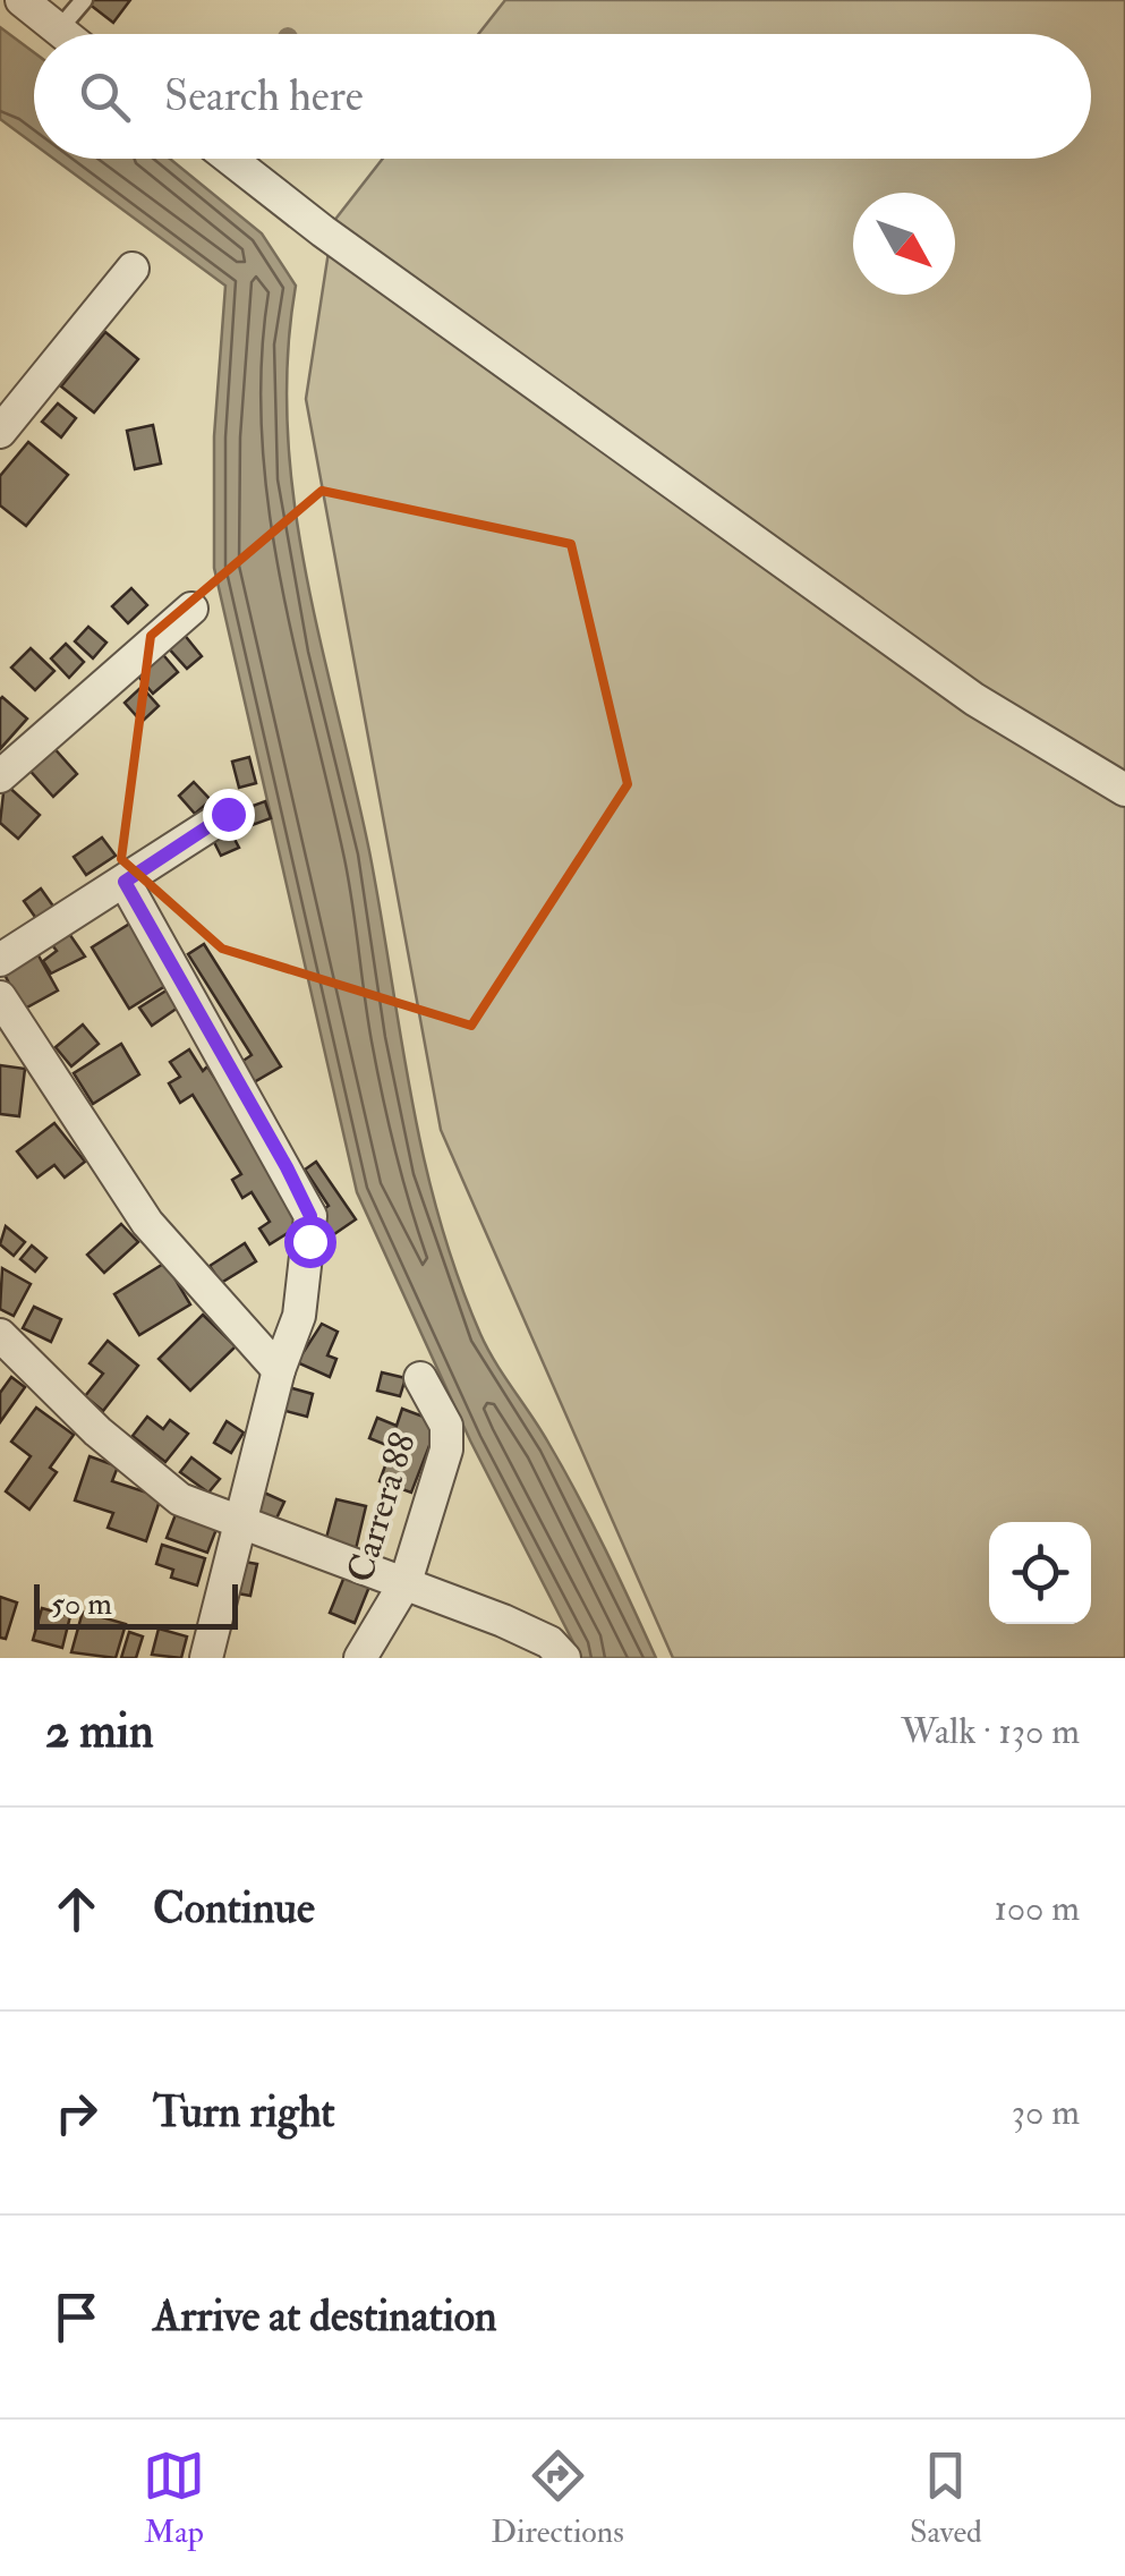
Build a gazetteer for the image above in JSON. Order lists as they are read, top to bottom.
{
  "streets": {
    "street": ["Carrera 88"]
  },
  "scale_bar": "50 m",
  "north": "bottom right",
  "page": {
    "search": "Search here",
    "scale": "50 m",
    "heading": ["2 min", "Walk · 130 m"],
    "list": [
      ["Continue", "100 m"],
      ["Turn right", "30 m"],
      "Arrive at destination"
    ],
    "nav": ["Map", "Directions", "Saved"]
  }
}
